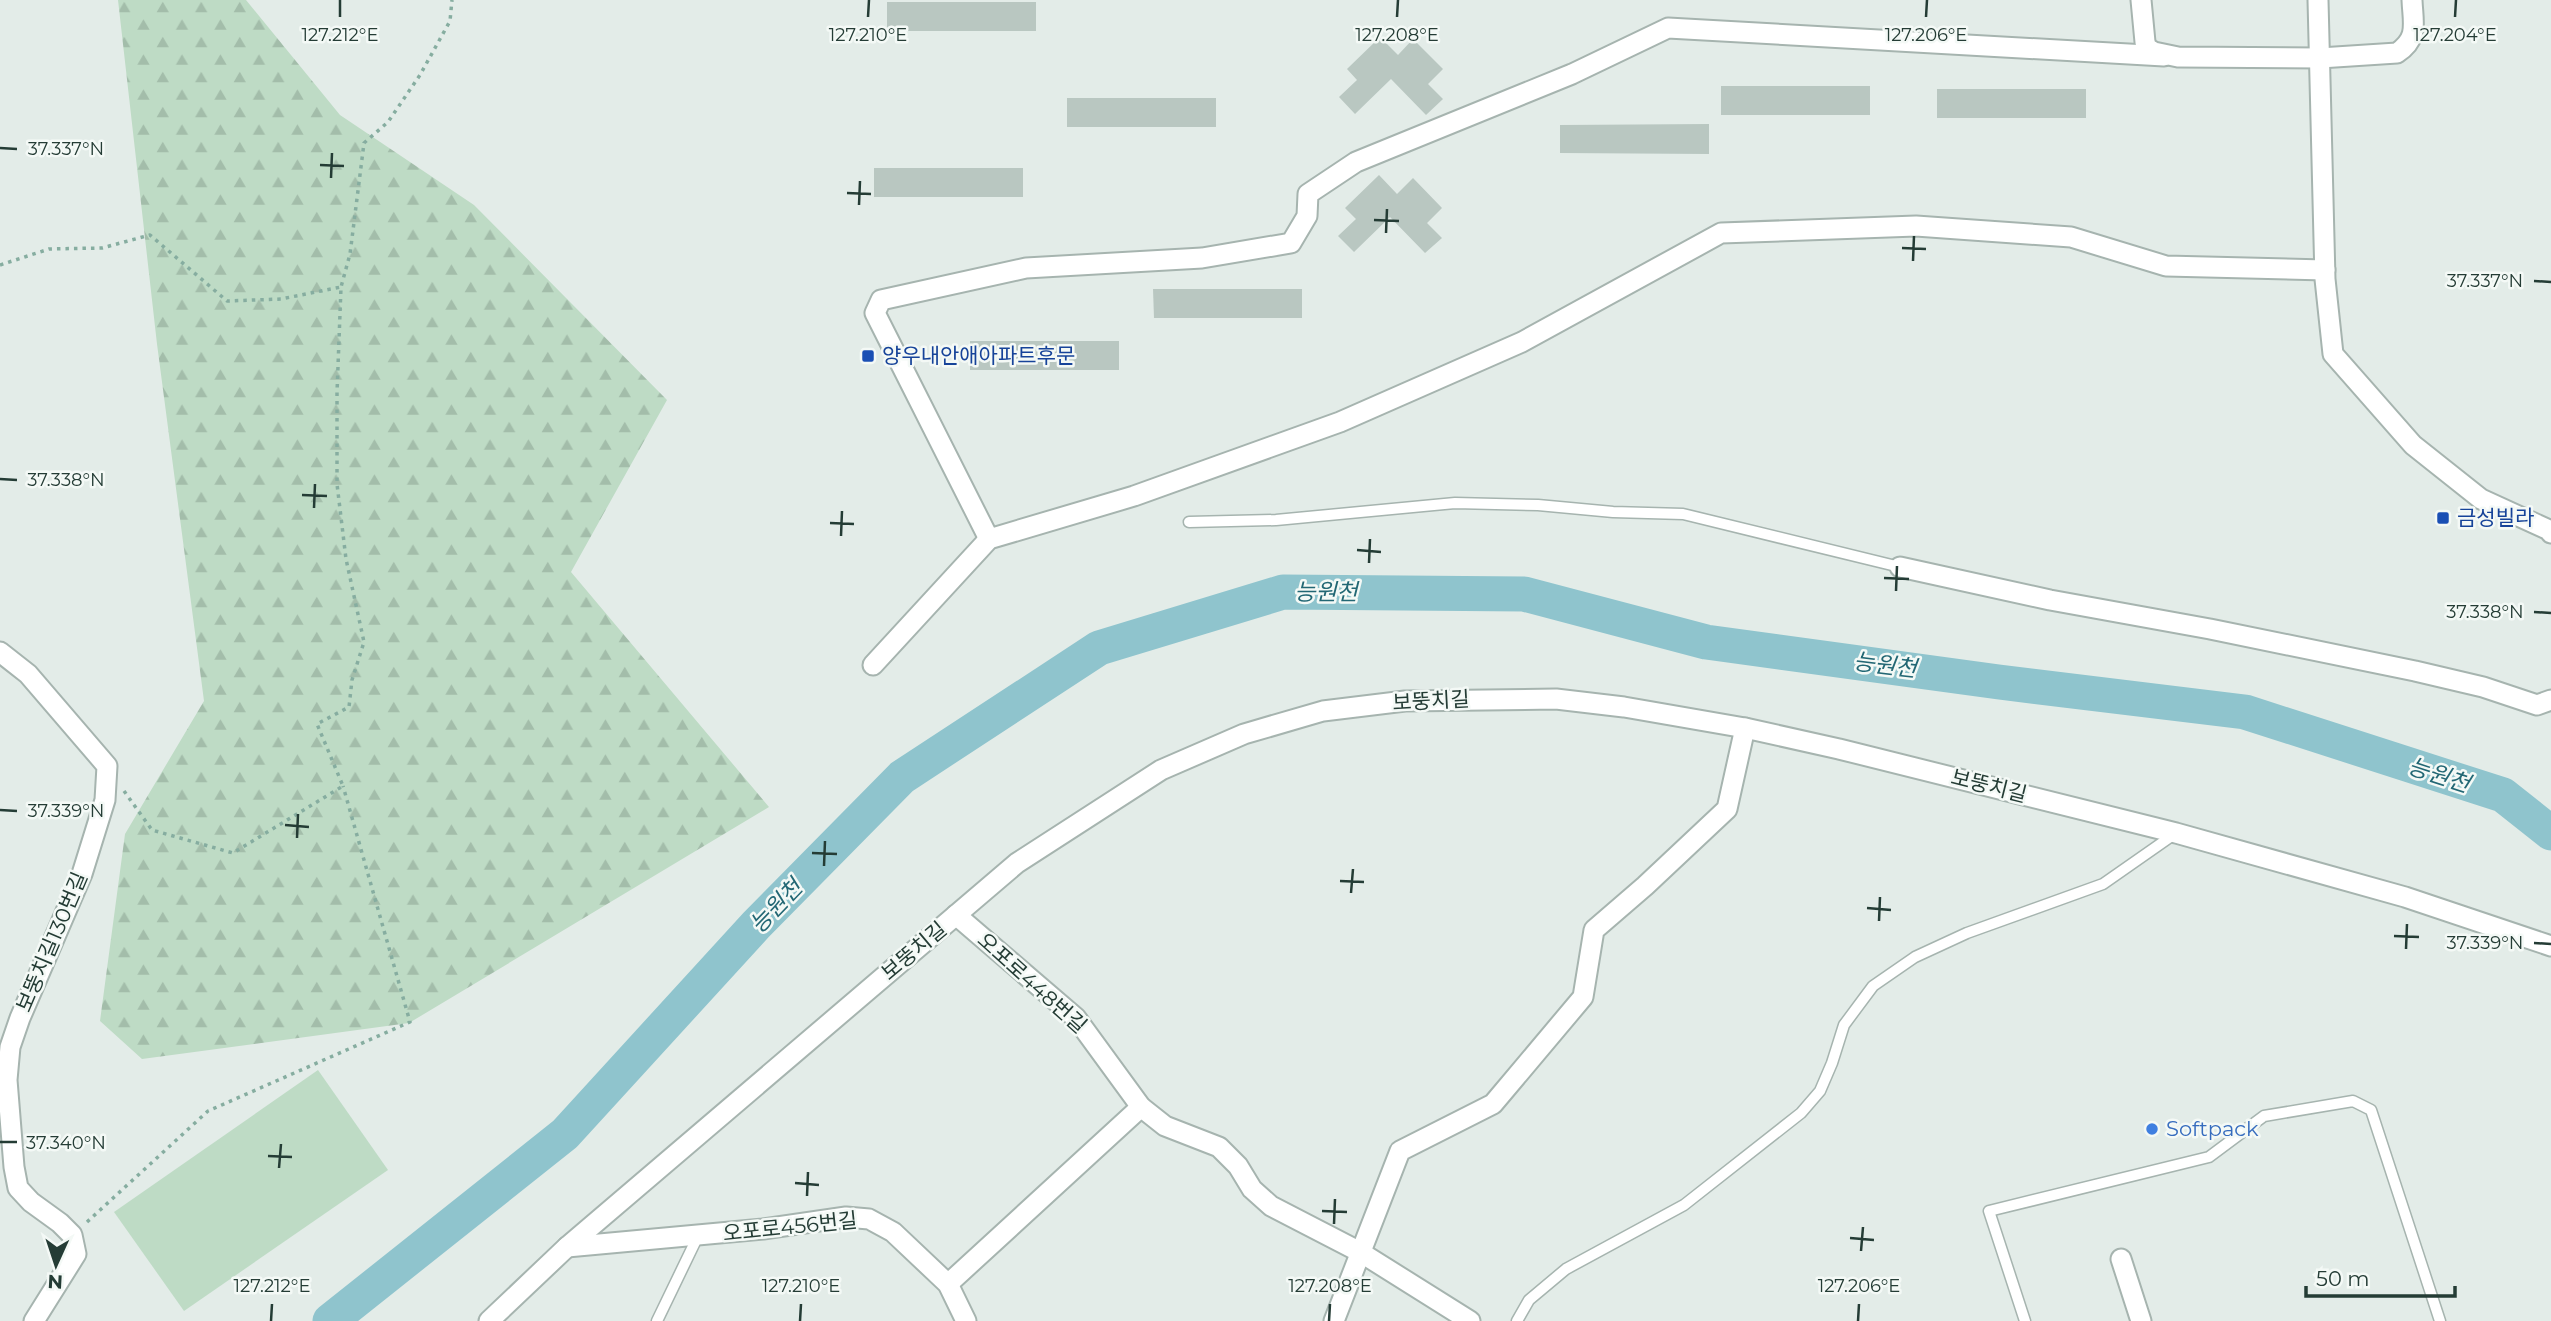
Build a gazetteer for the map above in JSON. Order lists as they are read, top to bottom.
{
  "streets": {
    "street": [
      "보뚱치길",
      "보뚱치길130번길",
      "오포로448번길",
      "오포로456번길"
    ]
  },
  "crossings": [
    ["보뚱치길", "오포로448번길"],
    ["보뚱치길", "오포로456번길"]
  ],
  "water": ["능원천"],
  "places": {
    "transit": ["양우내안애아파트후문", "금성빌라"],
    "other": ["Softpack"]
  },
  "scale_bar": "50 m",
  "north": "bottom",
  "coordinates": [
    "127.212°E",
    "127.210°E",
    "127.208°E",
    "127.206°E",
    "127.204°E",
    "37.337°N",
    "37.338°N",
    "37.339°N",
    "37.340°N"
  ]
}
